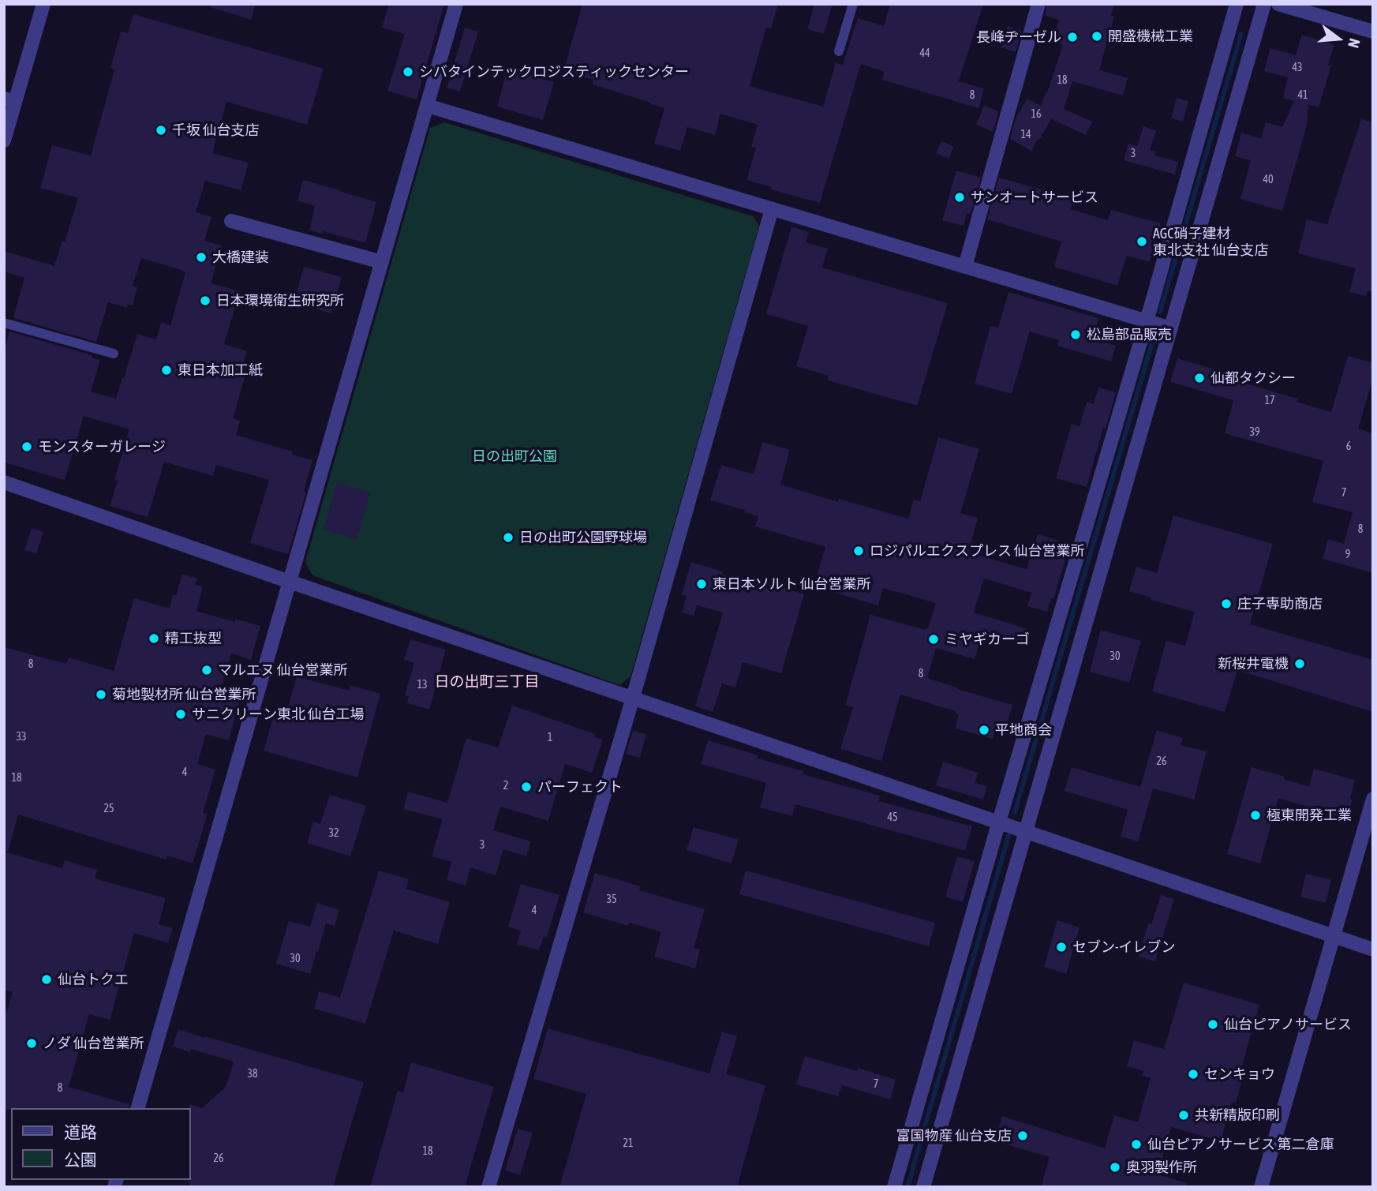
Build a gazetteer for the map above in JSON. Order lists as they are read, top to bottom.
{
  "districts": ["日の出町三丁目"],
  "parks": ["日の出町公園"],
  "places": [
    "開盛機械工業",
    "長峰ヂーゼル",
    "シバタインテックロジスティックセンター",
    "千坂 仙台支店",
    "サンオートサービス",
    "AGC硝子建材 東北支社 仙台支店",
    "大橋建装",
    "日本環境衛生研究所",
    "松島部品販売",
    "東日本加工紙",
    "仙都タクシー",
    "モンスターガレージ",
    "日の出町公園野球場",
    "ロジパルエクスプレス 仙台営業所",
    "東日本ソルト 仙台営業所",
    "庄子専助商店",
    "精工抜型",
    "ミヤギカーゴ",
    "新桜井電機",
    "マルエヌ 仙台営業所",
    "菊地製材所 仙台営業所",
    "サニクリーン東北 仙台工場",
    "平地商会",
    "パーフェクト",
    "極東開発工業",
    "セブン-イレブン",
    "仙台トクエ",
    "仙台ピアノサービス",
    "ノダ 仙台営業所",
    "センキョウ",
    "共新精版印刷",
    "富国物産 仙台支店",
    "仙台ピアノサービス 第二倉庫",
    "奥羽製作所"
  ],
  "house_numbers": [
    "44",
    "43",
    "18",
    "8",
    "41",
    "16",
    "14",
    "3",
    "40",
    "17",
    "39",
    "6",
    "7",
    "8",
    "9",
    "30",
    "8",
    "8",
    "13",
    "33",
    "1",
    "26",
    "4",
    "18",
    "2",
    "25",
    "45",
    "32",
    "3",
    "35",
    "4",
    "30",
    "38",
    "7",
    "8",
    "21",
    "18",
    "26"
  ],
  "legend": ["道路", "公園"],
  "north": "right"
}
